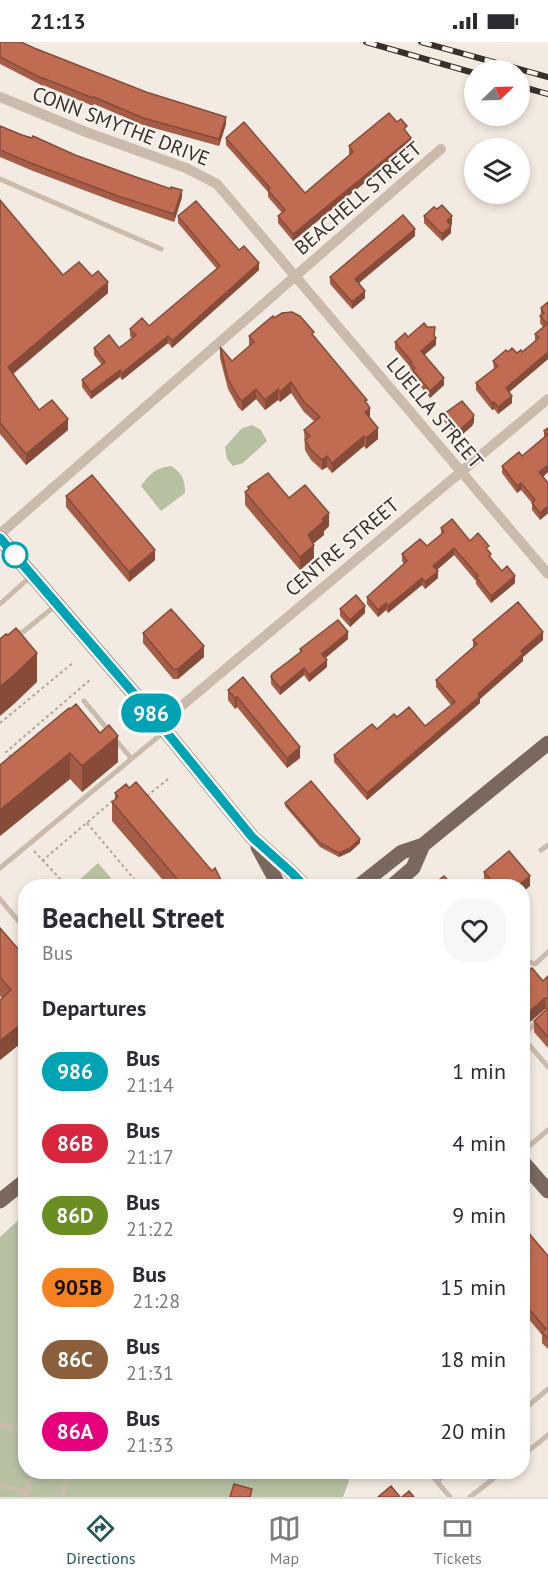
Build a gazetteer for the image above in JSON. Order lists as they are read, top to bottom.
{
  "streets": {
    "street": [
      "CONN SMYTHE DRIVE",
      "BEACHELL STREET",
      "LUELLA STREET",
      "CENTRE STREET"
    ]
  },
  "crossings": [
    ["CONN SMYTHE DRIVE", "BEACHELL STREET"],
    ["CONN SMYTHE DRIVE", "LUELLA STREET"],
    ["BEACHELL STREET", "LUELLA STREET"],
    ["LUELLA STREET", "CENTRE STREET"]
  ],
  "lines": ["bus line 986"],
  "north": "top right",
  "page": {
    "status": "21:13",
    "on_map": "986",
    "heading": [
      ["Beachell Street", "Bus"],
      "Departures"
    ],
    "list": [
      {
        "mark": "986",
        "name": "Bus",
        "note": "21:14",
        "value": "1 min"
      },
      {
        "mark": "86B",
        "name": "Bus",
        "note": "21:17",
        "value": "4 min"
      },
      {
        "mark": "86D",
        "name": "Bus",
        "note": "21:22",
        "value": "9 min"
      },
      {
        "mark": "905B",
        "name": "Bus",
        "note": "21:28",
        "value": "15 min"
      },
      {
        "mark": "86C",
        "name": "Bus",
        "note": "21:31",
        "value": "18 min"
      },
      {
        "mark": "86A",
        "name": "Bus",
        "note": "21:33",
        "value": "20 min"
      }
    ],
    "tabs": ["Directions", "Map", "Tickets"]
  }
}
